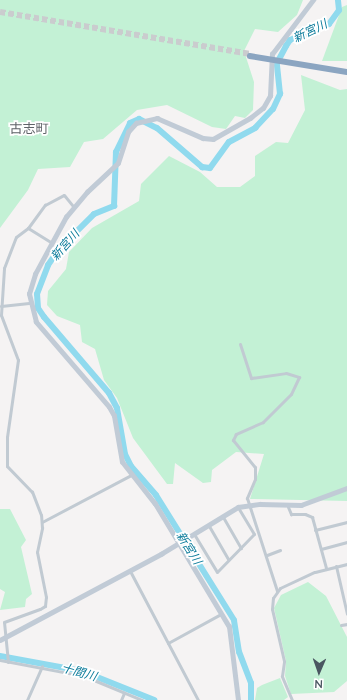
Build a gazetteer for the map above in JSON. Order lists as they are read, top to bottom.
{
  "districts": ["古志町"],
  "water": ["新宮川", "十間川"],
  "north": "bottom"
}
